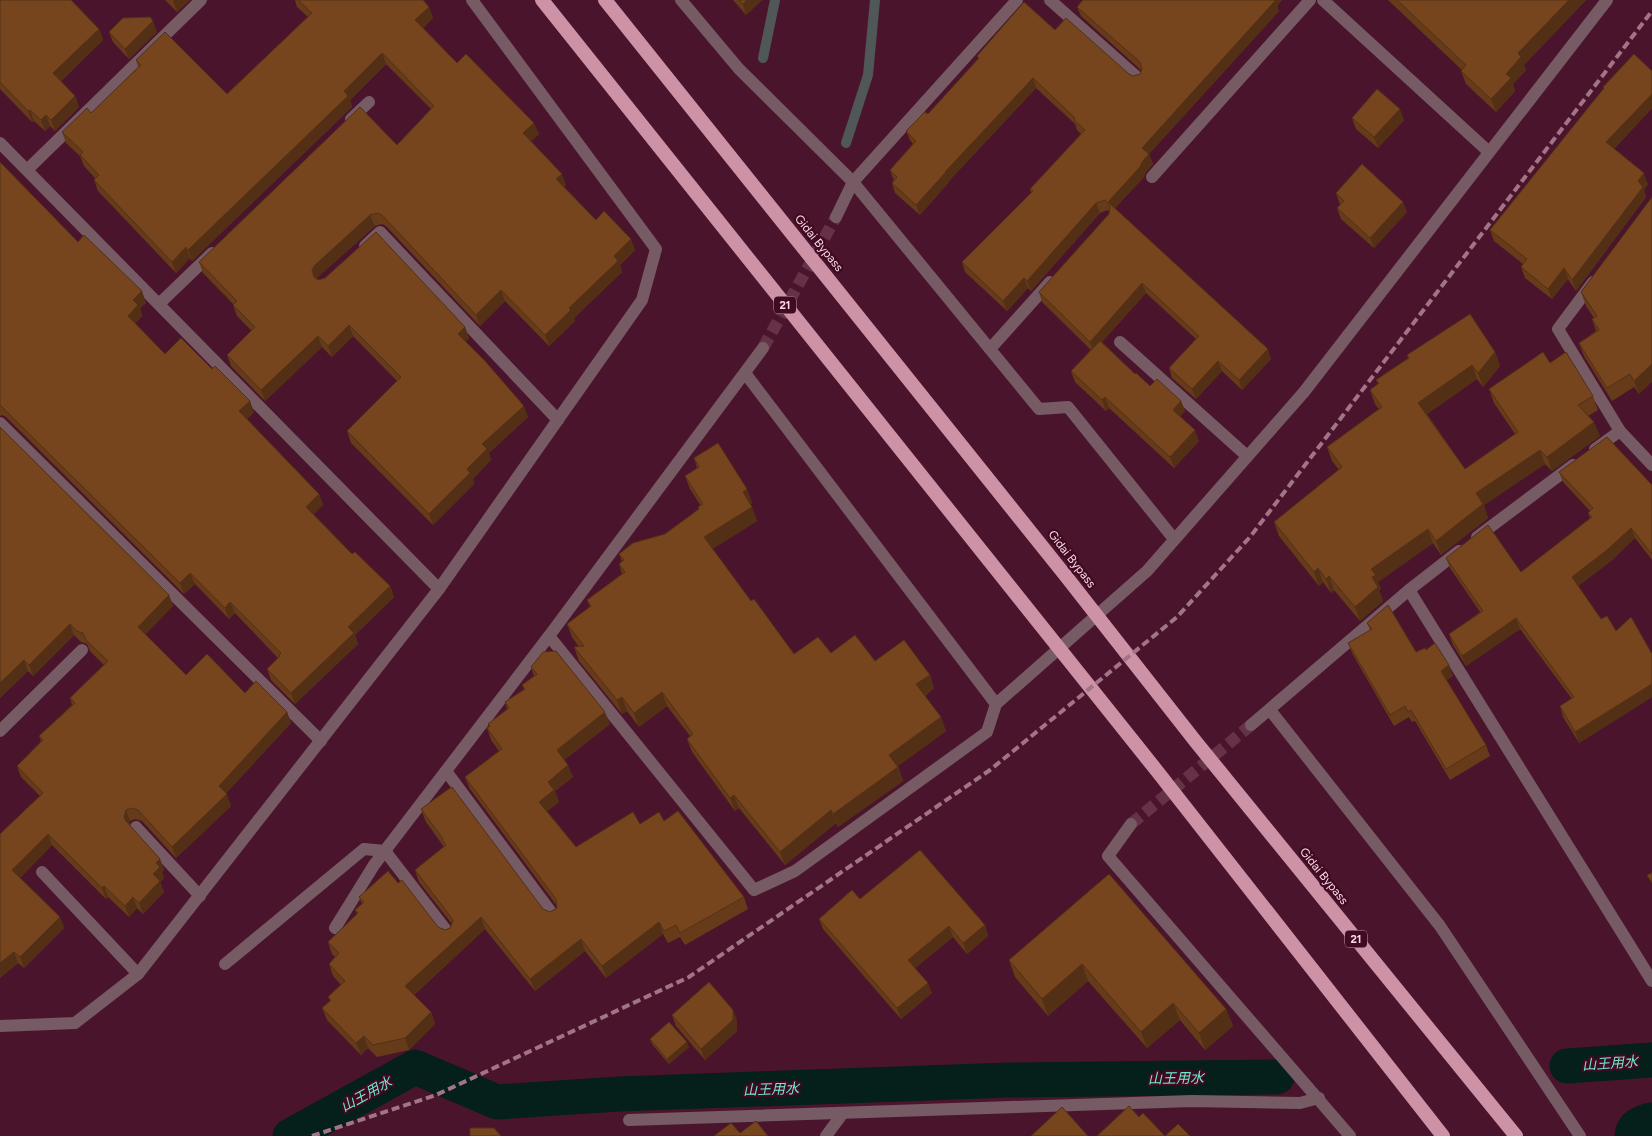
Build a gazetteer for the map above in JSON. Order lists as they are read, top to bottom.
{
  "streets": {
    "highway": ["Gidai Bypass", "21"]
  },
  "water": ["山王用水"]
}
